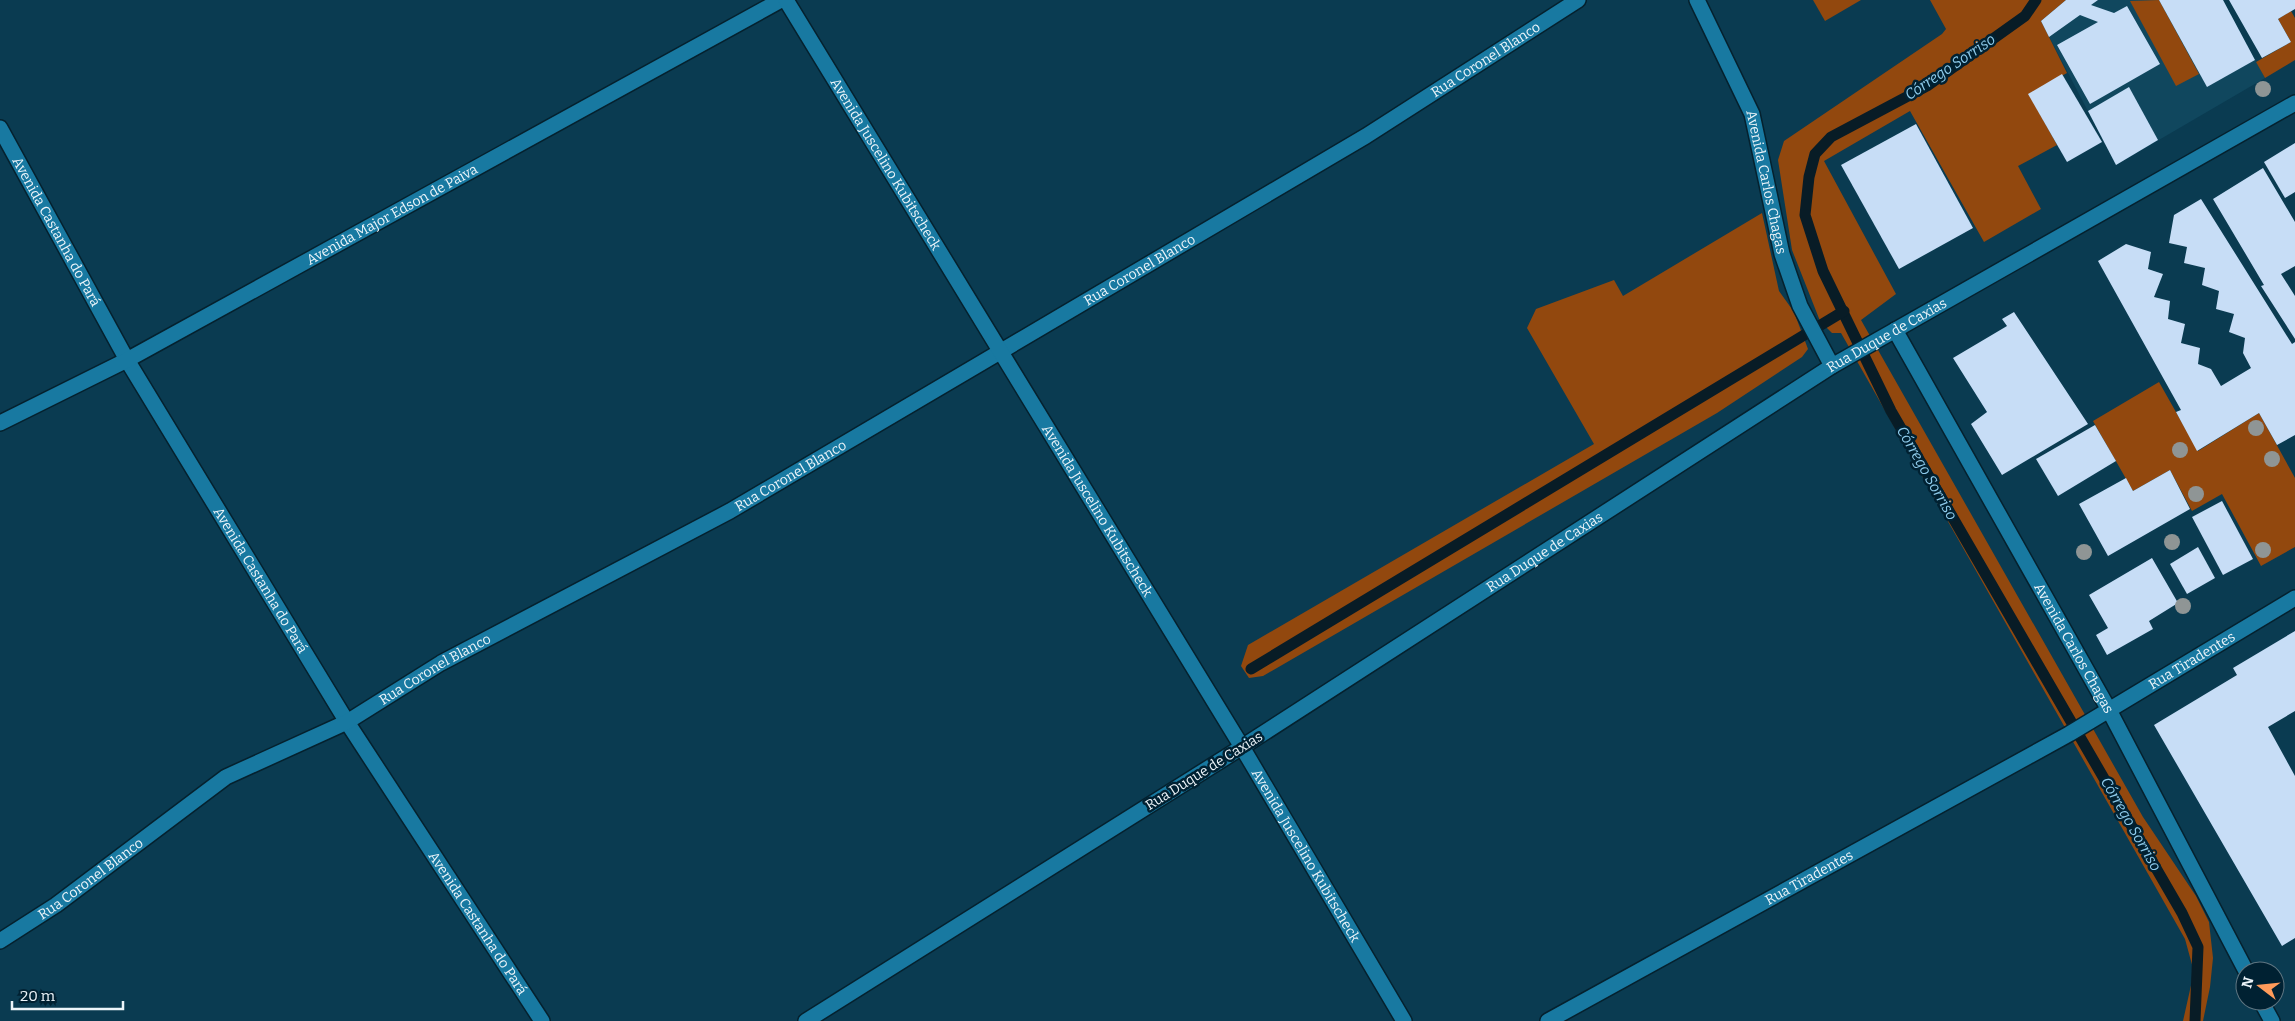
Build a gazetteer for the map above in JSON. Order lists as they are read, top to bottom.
{
  "streets": {
    "street": [
      "Rua Coronel Blanco",
      "Avenida Juscelino Kubitscheck",
      "Avenida Carlos Chagas",
      "Avenida Major Edson de Paiva",
      "Avenida Castanha do Pará",
      "Rua Duque de Caxias",
      "Rua Tiradentes"
    ]
  },
  "crossings": [
    ["Rua Coronel Blanco", "Avenida Juscelino Kubitscheck"],
    ["Rua Coronel Blanco", "Avenida Castanha do Pará"],
    ["Avenida Juscelino Kubitscheck", "Rua Duque de Caxias"],
    ["Avenida Carlos Chagas", "Rua Duque de Caxias"],
    ["Avenida Carlos Chagas", "Rua Tiradentes"],
    ["Avenida Major Edson de Paiva", "Avenida Castanha do Pará"]
  ],
  "water": ["Córrego Sorriso"],
  "scale_bar": "20 m",
  "north": "left"
}
